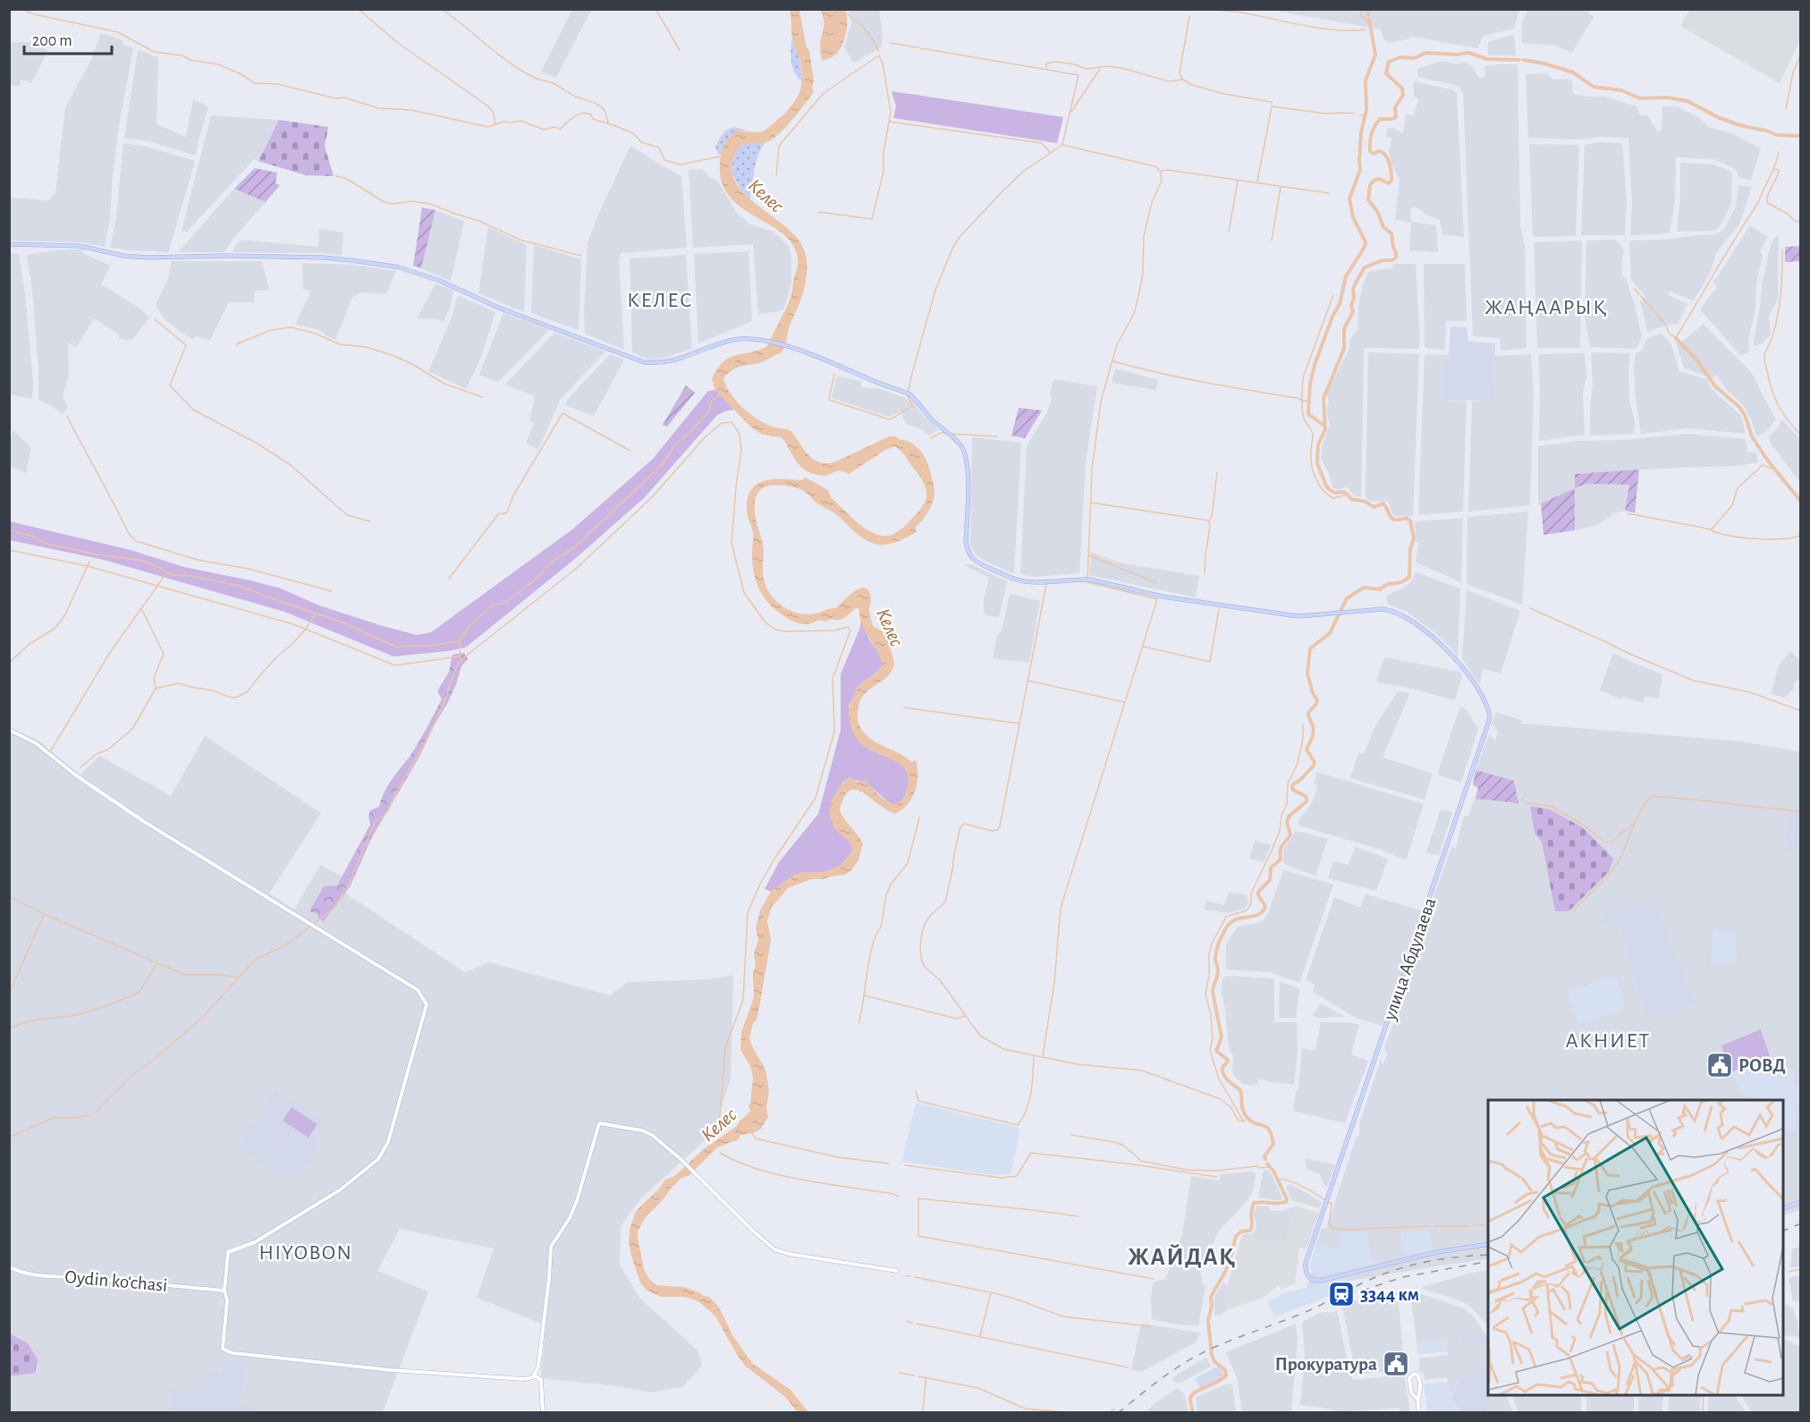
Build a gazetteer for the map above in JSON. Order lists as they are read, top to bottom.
{
  "streets": {
    "main road": ["улица Абдулаева"],
    "street": ["Oydin ko‘chasi"]
  },
  "districts": [
    "КЕЛЕС",
    "ЖАҢААРЫҚ",
    "АКНИЕТ",
    "HIYOBON",
    "ЖАЙДАҚ"
  ],
  "water": ["Келес"],
  "places": {
    "public building": ["РОВД", "Прокуратура"],
    "station": ["3344 км"]
  },
  "scale_bar": "200 m"
}
